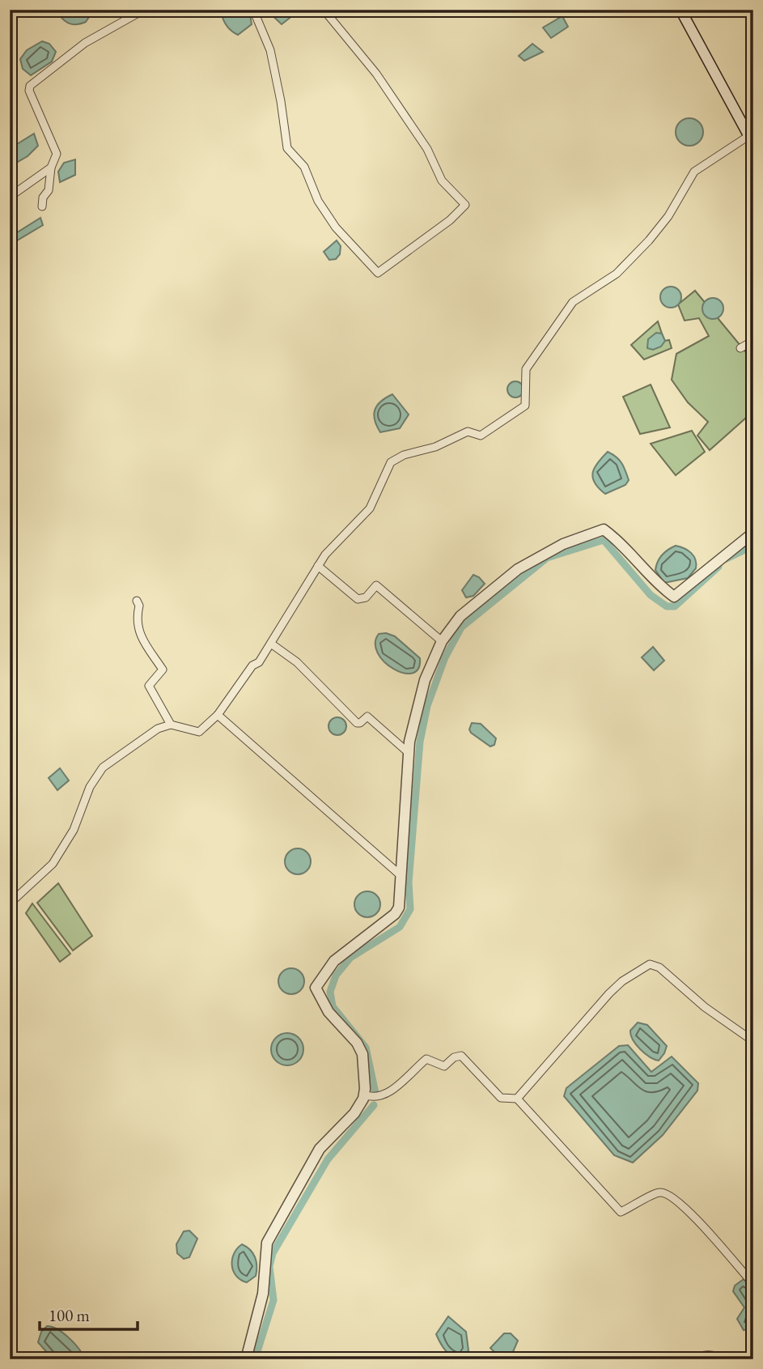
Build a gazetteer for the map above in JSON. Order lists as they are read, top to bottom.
{
  "scale_bar": "100 m"
}
